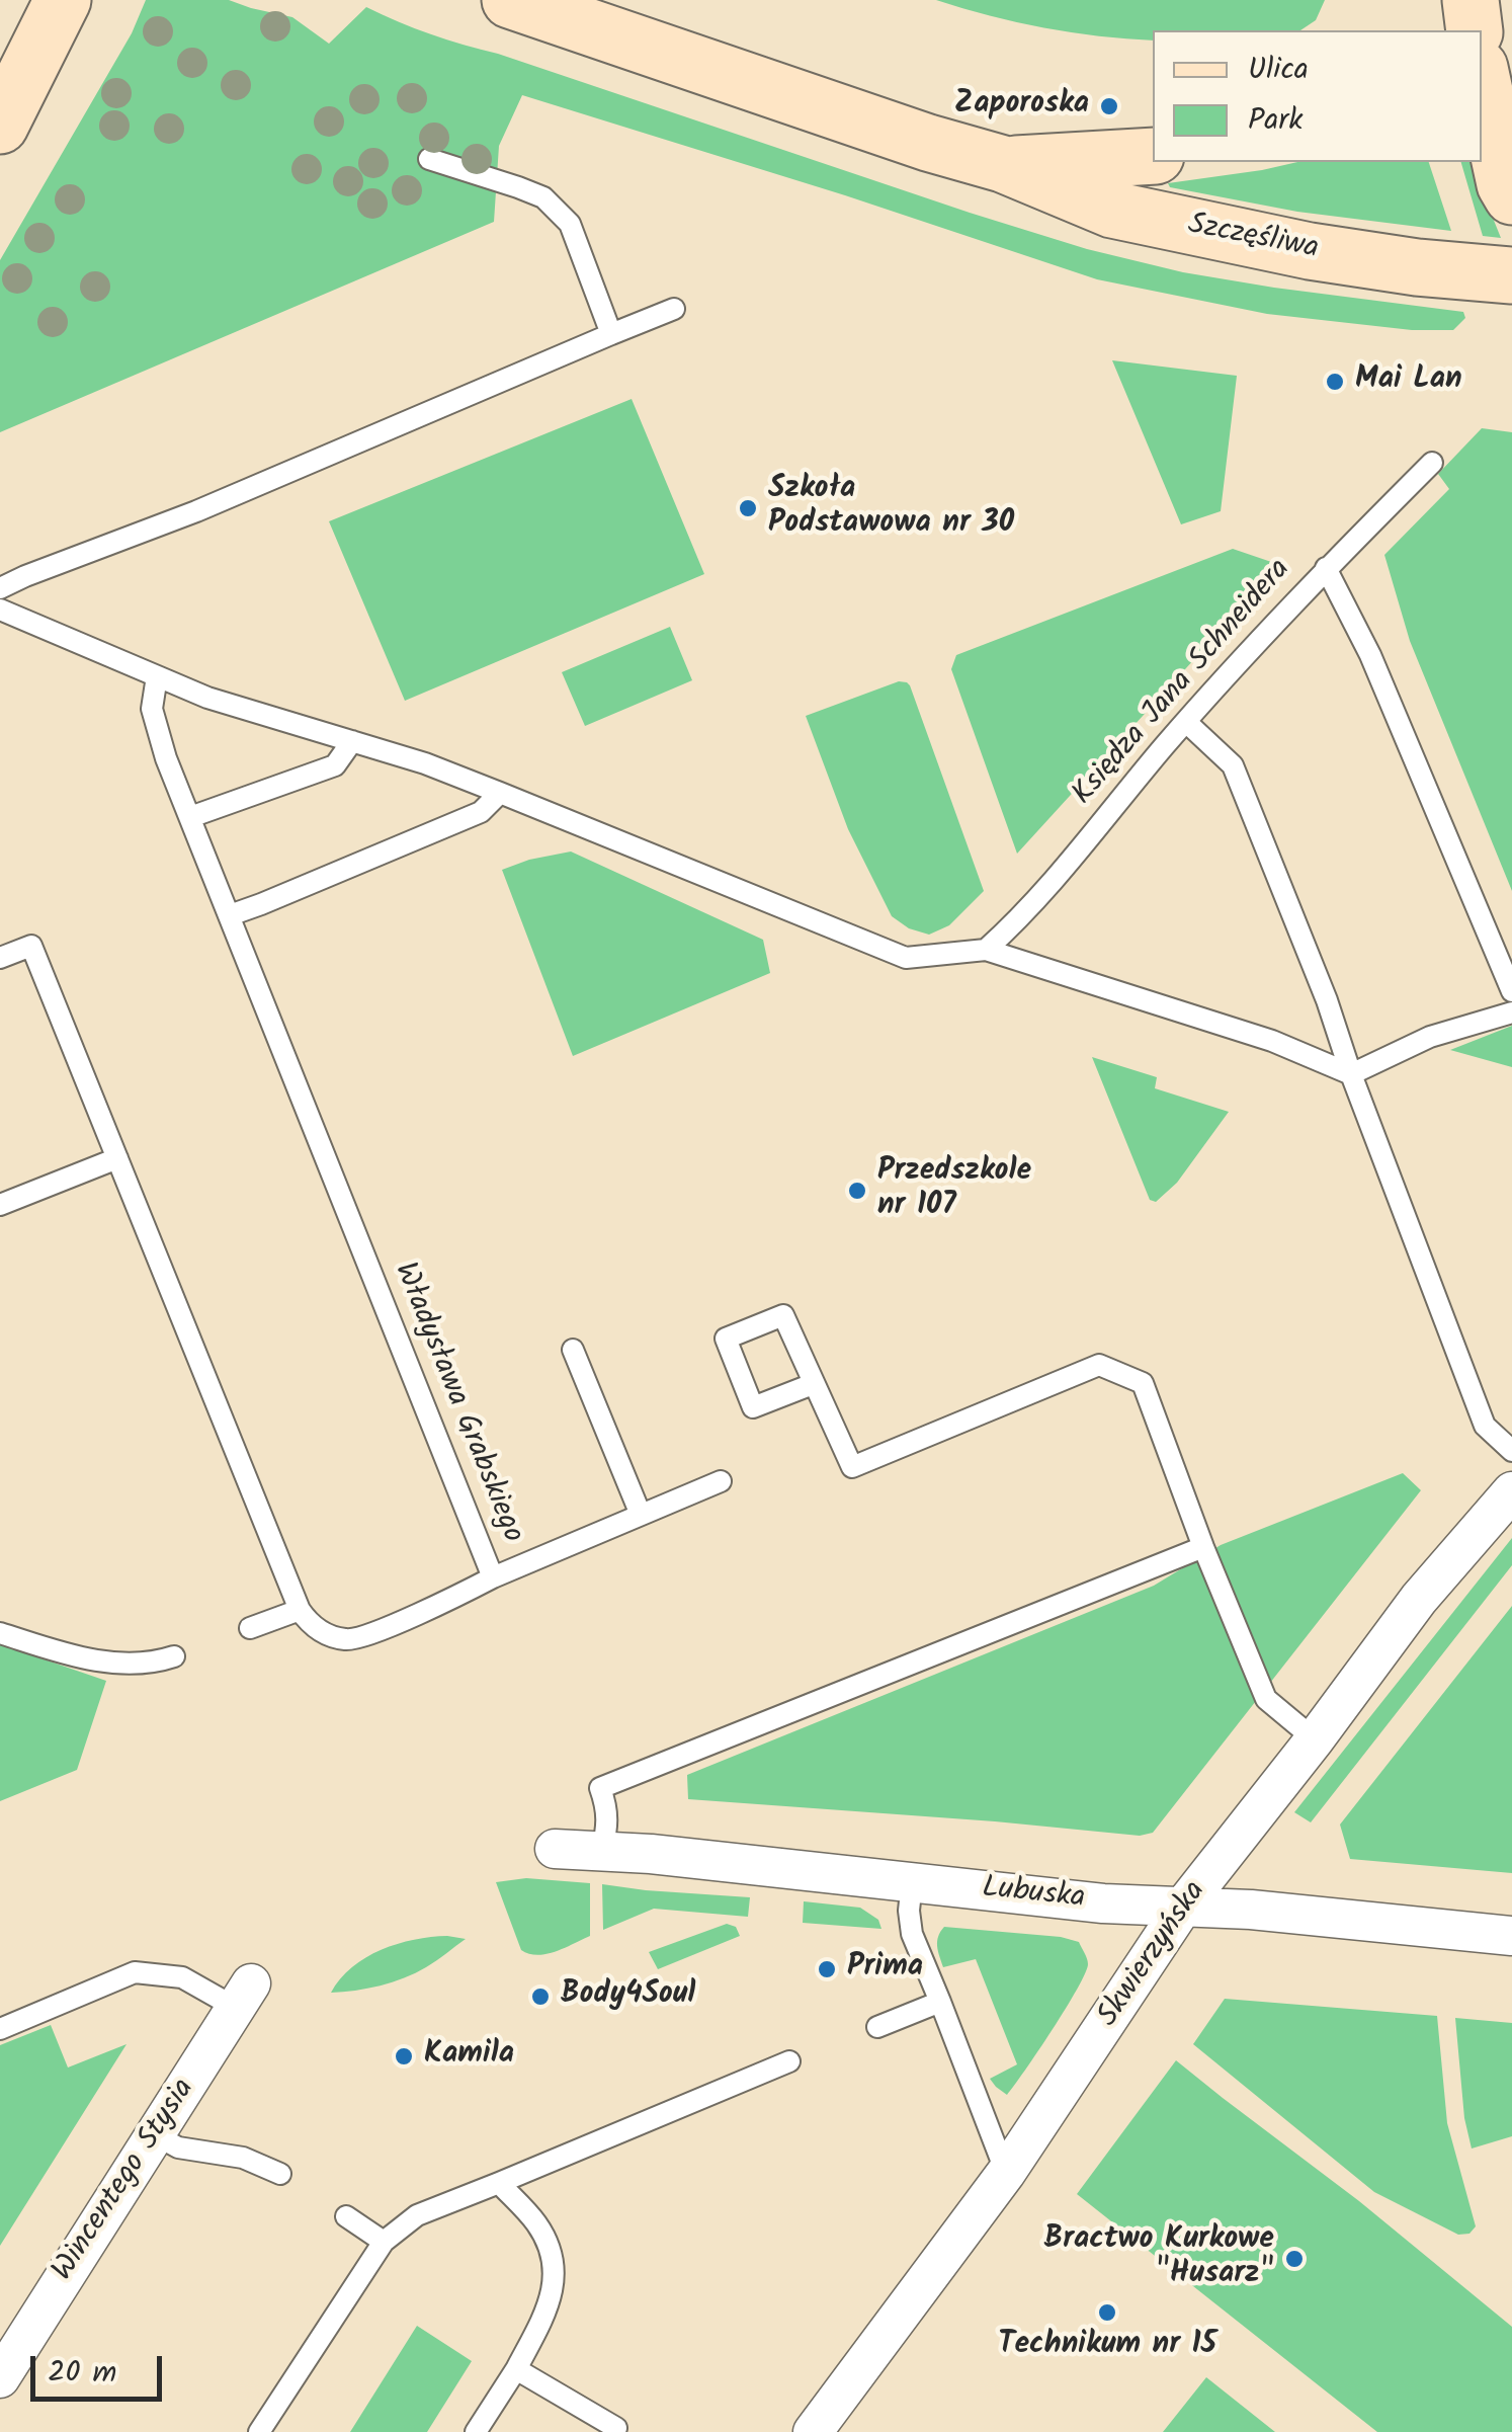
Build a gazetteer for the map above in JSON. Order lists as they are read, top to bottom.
{
  "streets": {
    "street": [
      "Szczęśliwa",
      "Lubuska",
      "Skwierzyńska",
      "Wincentego Stysia"
    ],
    "lane": ["Księdza Jana Schneidera", "Władysława Grabskiego"]
  },
  "crossings": [
    ["Lubuska", "Skwierzyńska"]
  ],
  "places": [
    "Zaporoska",
    "Mai Lan",
    "Szkoła Podstawowa nr 30",
    "Przedszkole nr 107",
    "Prima",
    "Body4Soul",
    "Kamila",
    "Bractwo Kurkowe \"Husarz\"",
    "Technikum nr 15"
  ],
  "legend": ["Ulica", "Park"],
  "scale_bar": "20 m"
}
